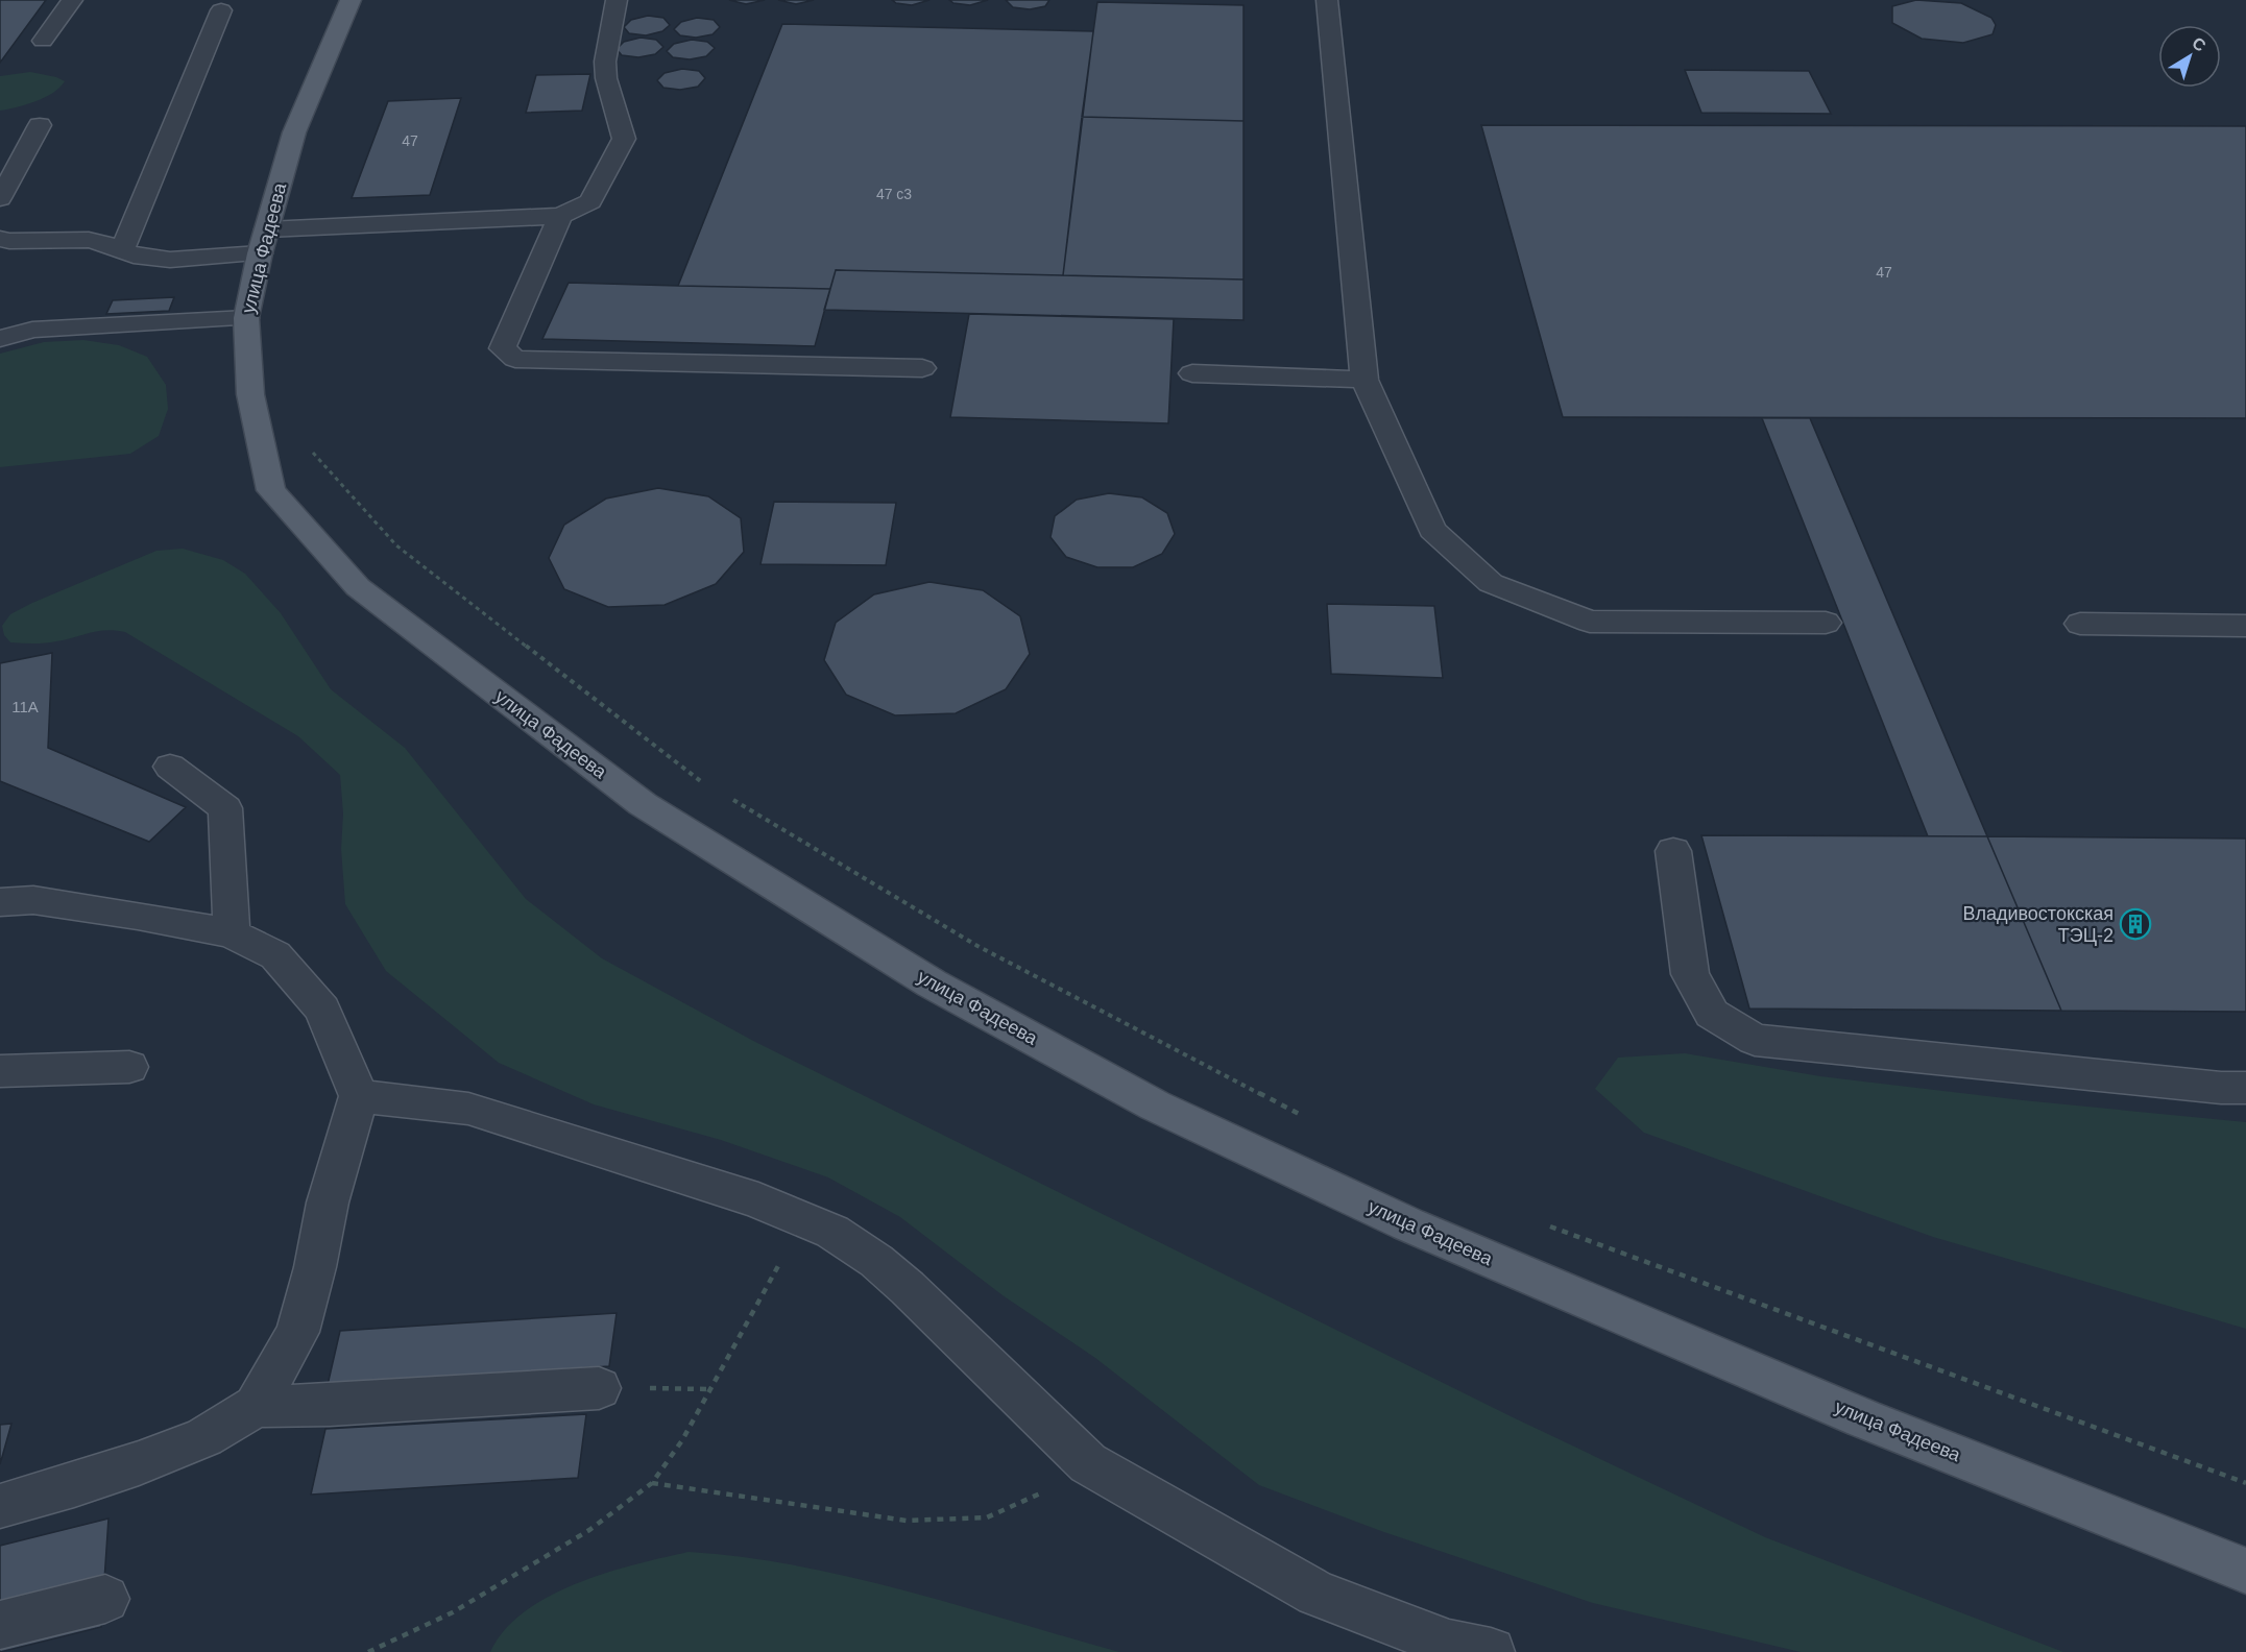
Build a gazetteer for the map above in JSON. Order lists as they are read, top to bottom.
{
  "streets": {
    "main road": ["улица Фадеева"]
  },
  "places": {
    "building": ["Владивостокская ТЭЦ-2"]
  },
  "house_numbers": [
    "47",
    "47 с3",
    "47",
    "11А"
  ],
  "north": "top right"
}
